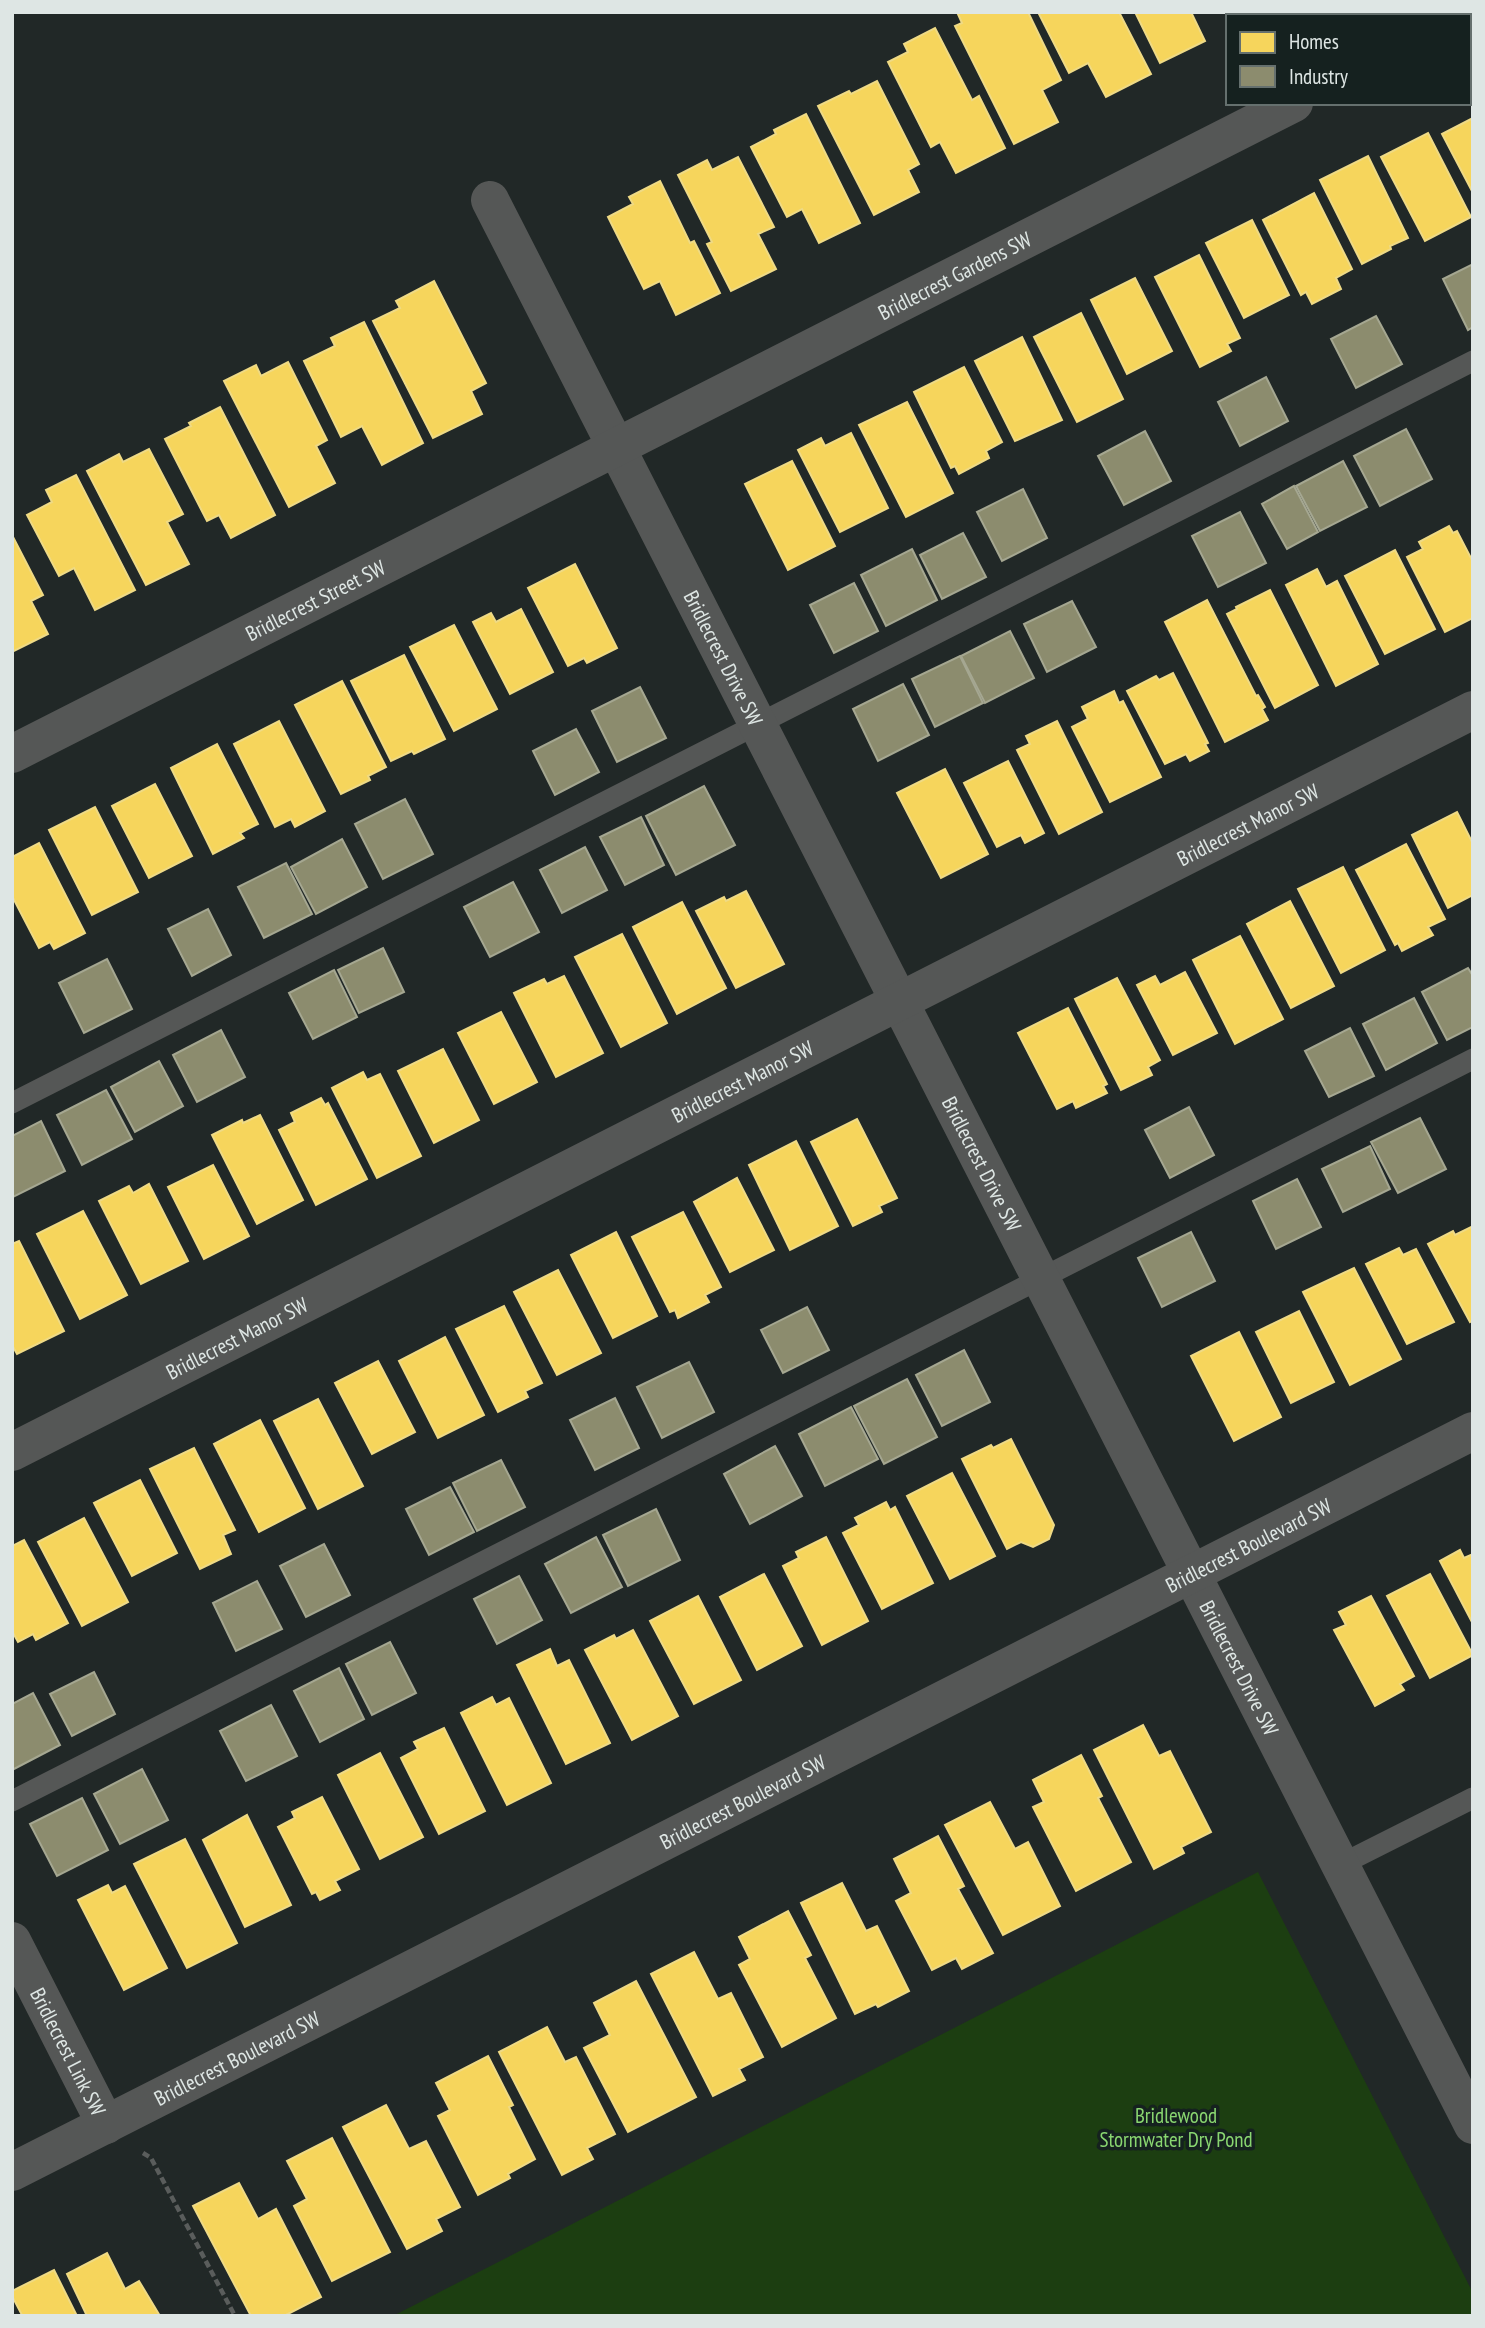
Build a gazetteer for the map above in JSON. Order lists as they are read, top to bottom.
{
  "streets": {
    "street": [
      "Bridlecrest Gardens SW",
      "Bridlecrest Street SW",
      "Bridlecrest Drive SW",
      "Bridlecrest Manor SW",
      "Bridlecrest Boulevard SW",
      "Bridlecrest Link SW"
    ]
  },
  "crossings": [
    ["Bridlecrest Gardens SW", "Bridlecrest Street SW"],
    ["Bridlecrest Gardens SW", "Bridlecrest Drive SW"],
    ["Bridlecrest Street SW", "Bridlecrest Drive SW"],
    ["Bridlecrest Drive SW", "Bridlecrest Manor SW"],
    ["Bridlecrest Drive SW", "Bridlecrest Boulevard SW"],
    ["Bridlecrest Boulevard SW", "Bridlecrest Link SW"]
  ],
  "parks": ["Bridlewood Stormwater Dry Pond"],
  "legend": ["Homes", "Industry"]
}
